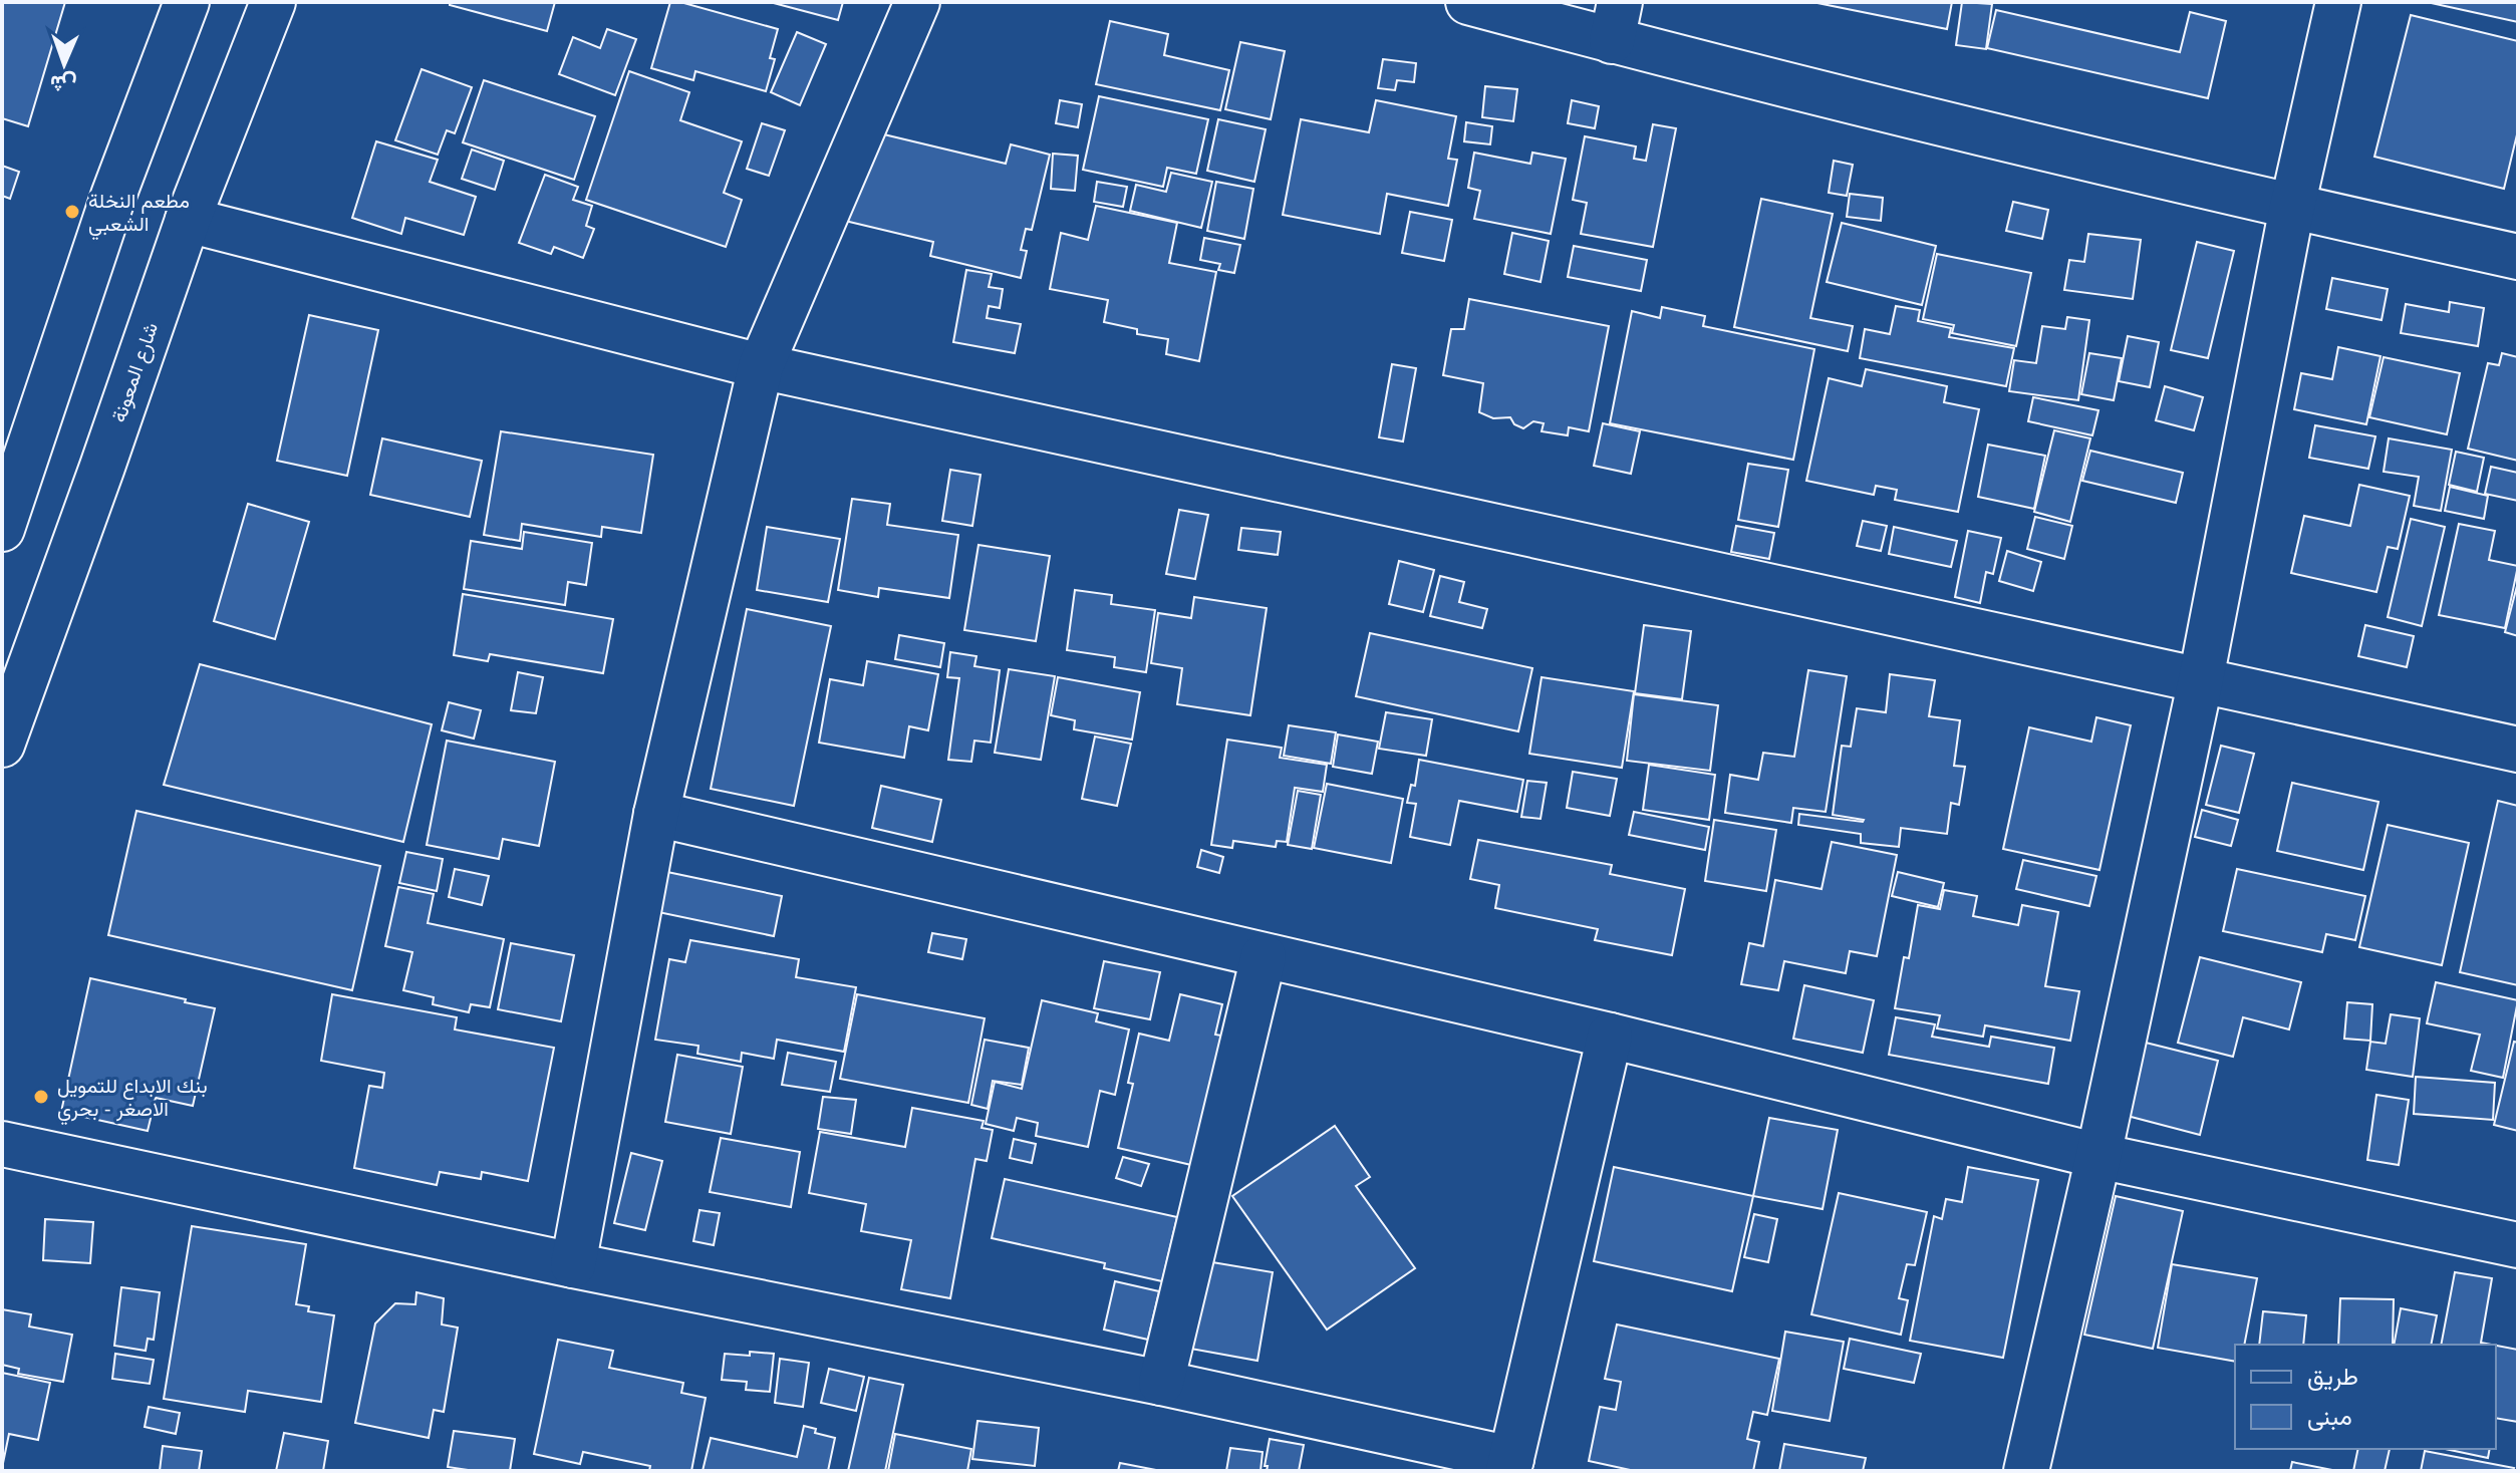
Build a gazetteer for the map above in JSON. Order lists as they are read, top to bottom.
{
  "streets": {
    "main road": ["شارع المعونة"]
  },
  "places": ["مطعم النخلة الشعبي", "بنك الابداع للتمويل الاصغر - بحري"],
  "legend": ["طريق", "مبنى"],
  "north": "bottom"
}
